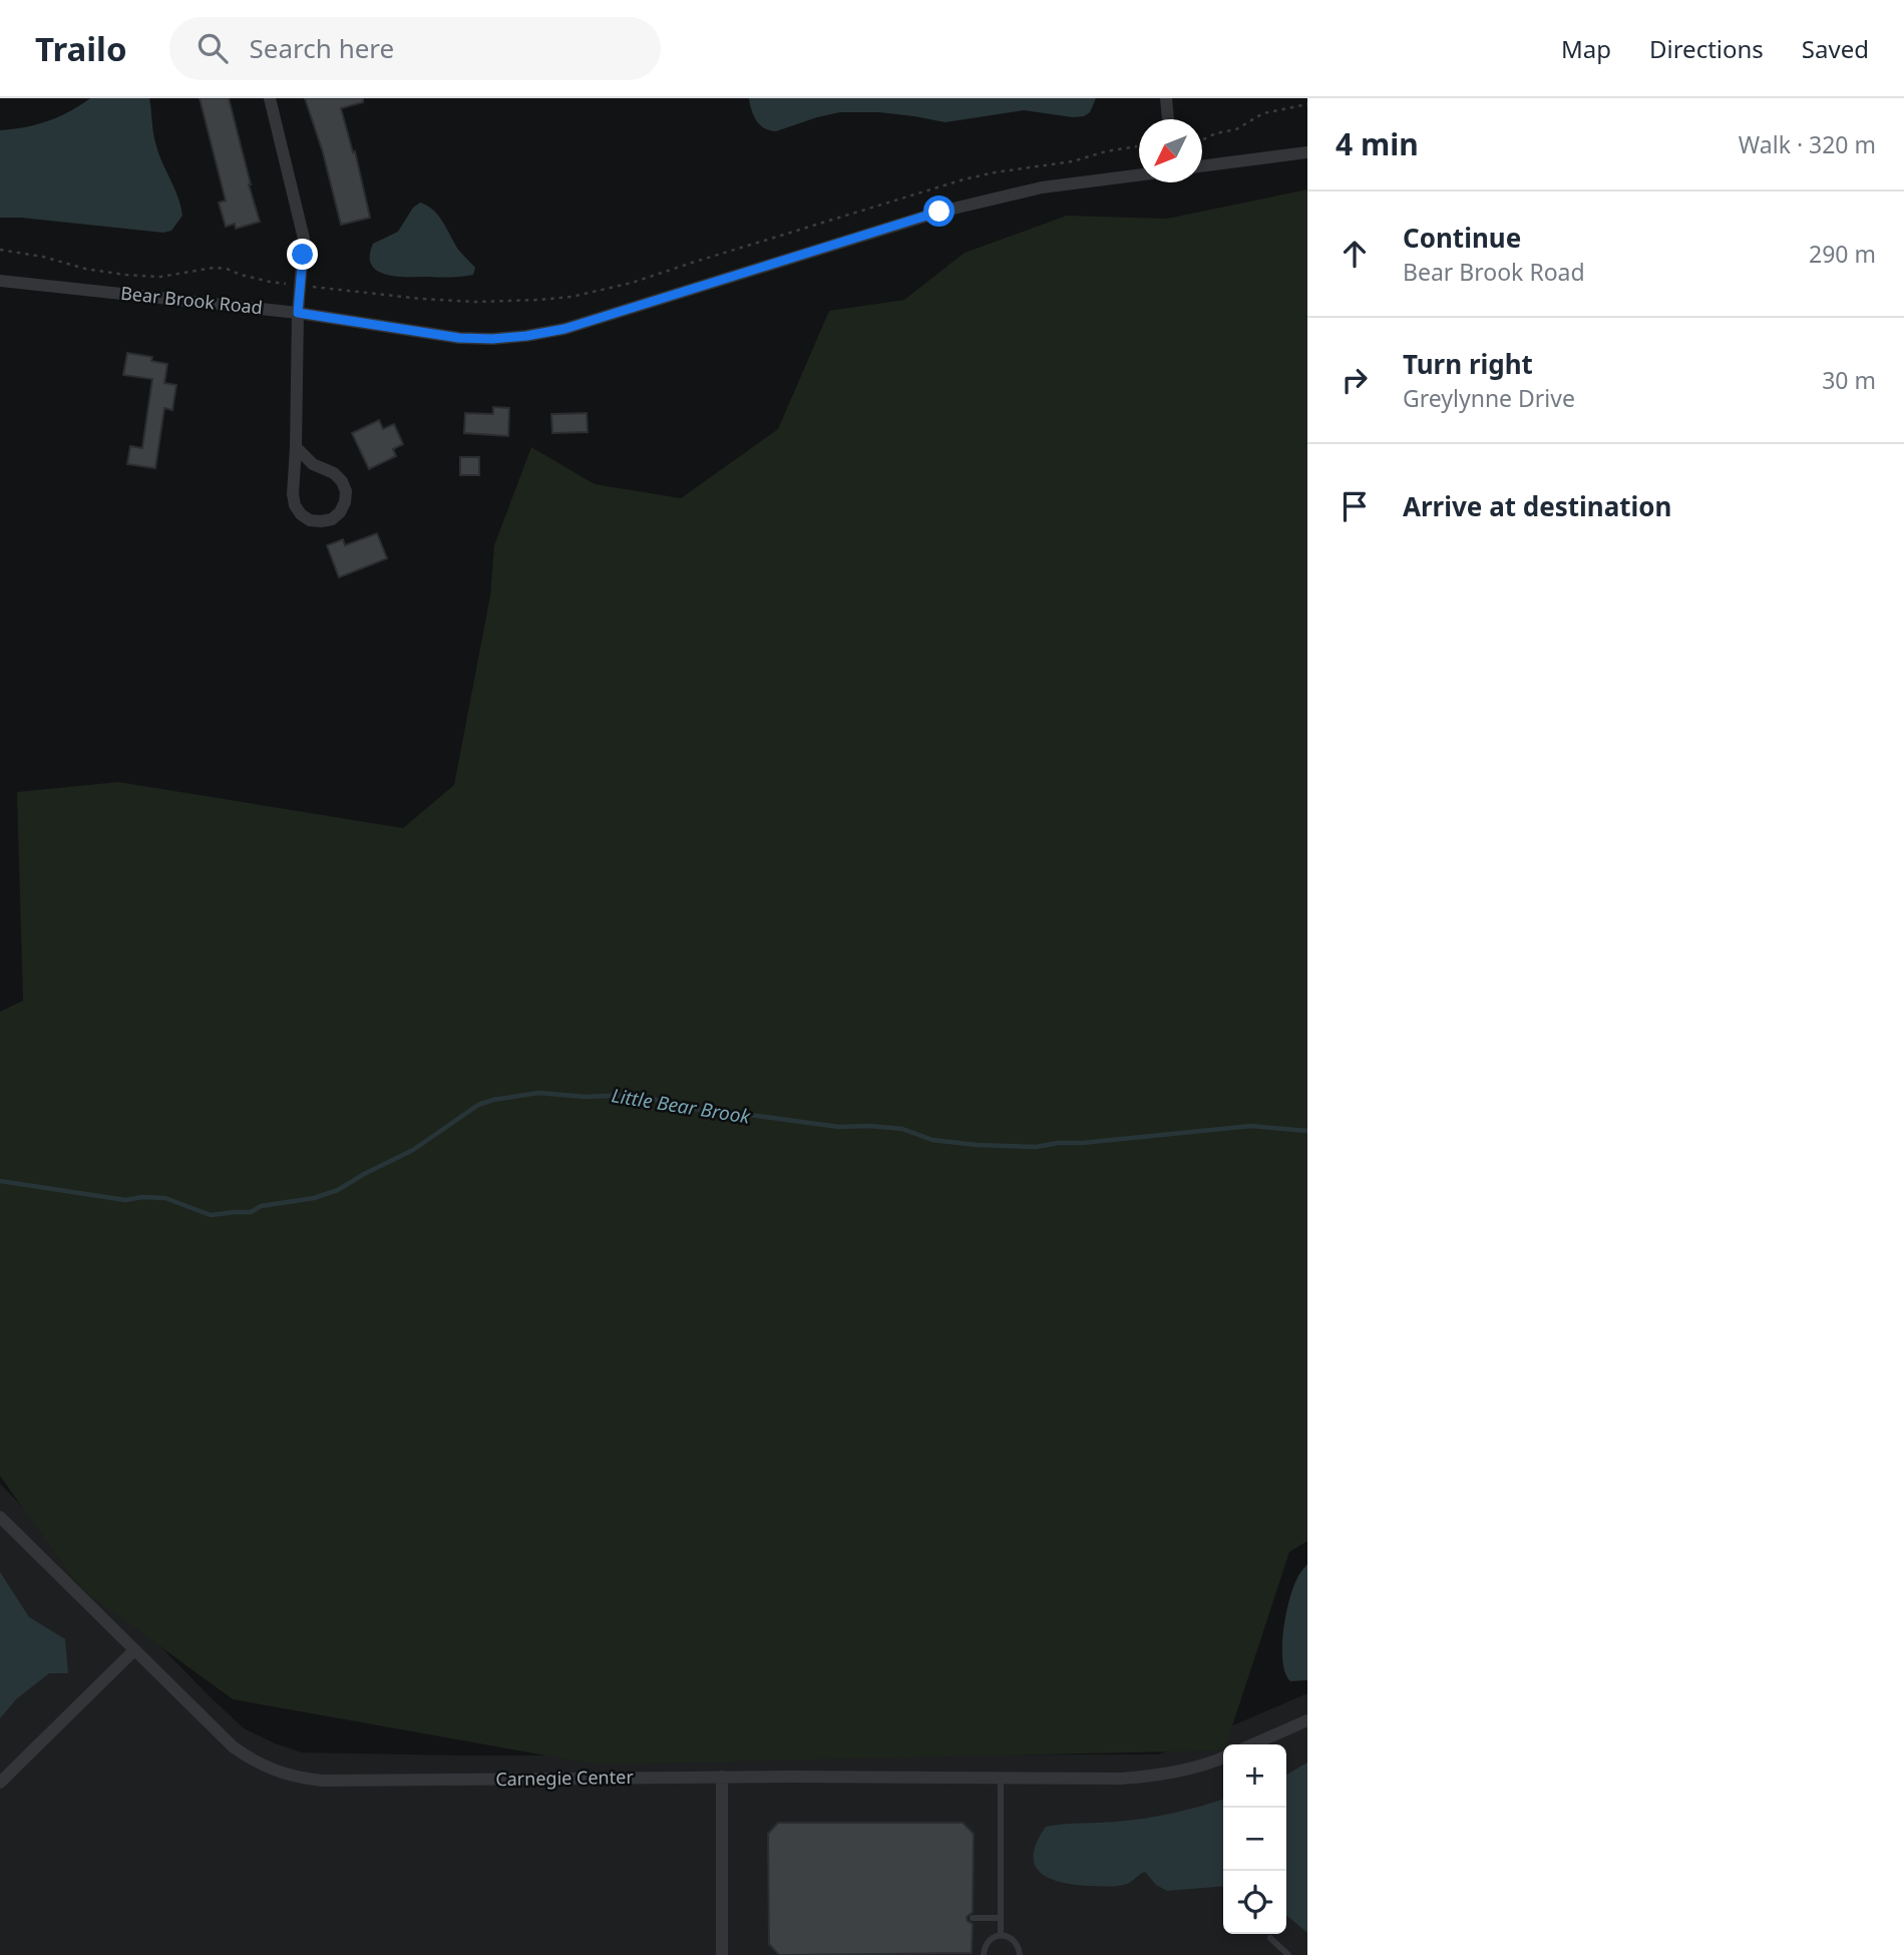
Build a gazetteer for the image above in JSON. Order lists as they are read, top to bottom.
{
  "streets": {
    "street": ["Bear Brook Road", "Carnegie Center"]
  },
  "water": ["Little Bear Brook"],
  "north": "bottom left",
  "page": {
    "header": "Trailo",
    "search": "Search here",
    "nav": ["Map", "Directions", "Saved"],
    "heading": ["4 min", "Walk · 320 m"],
    "list": [
      ["Continue", "Bear Brook Road", "290 m"],
      ["Turn right", "Greylynne Drive", "30 m"],
      "Arrive at destination"
    ],
    "map_buttons": ["+", "−"]
  }
}
